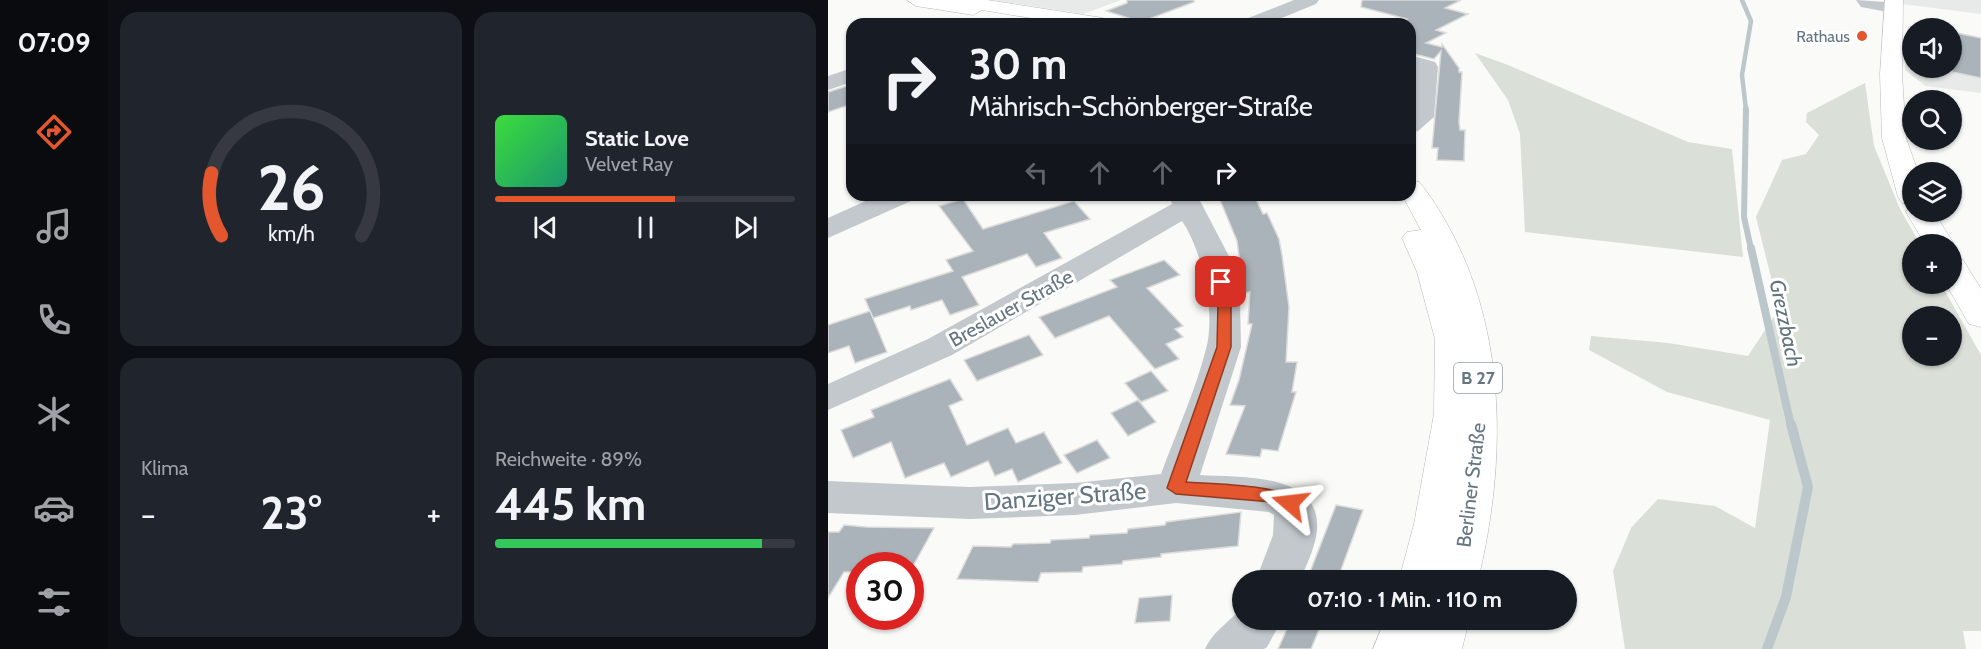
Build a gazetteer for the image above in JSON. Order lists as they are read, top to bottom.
{
  "streets": {
    "main road": ["B 27", "Berliner Straße"],
    "street": ["Breslauer Straße", "Danziger Straße"]
  },
  "water": ["Grezzbach"],
  "places": ["Rathaus"],
  "page": {
    "tabs": "07:09",
    "map_buttons": ["+", "−"],
    "turn": ["30 m", "Mährisch-Schönberger-Straße"],
    "song": ["Static Love", "Velvet Ray"],
    "tile": [
      "Klima",
      ["Reichweite · 89%", "445 km"]
    ],
    "heat": ["−", "23°", "+"],
    "limit": "30",
    "trip": "07:10 · 1 Min. · 110 m",
    "gauge": ["26", "km/h"]
  }
}
